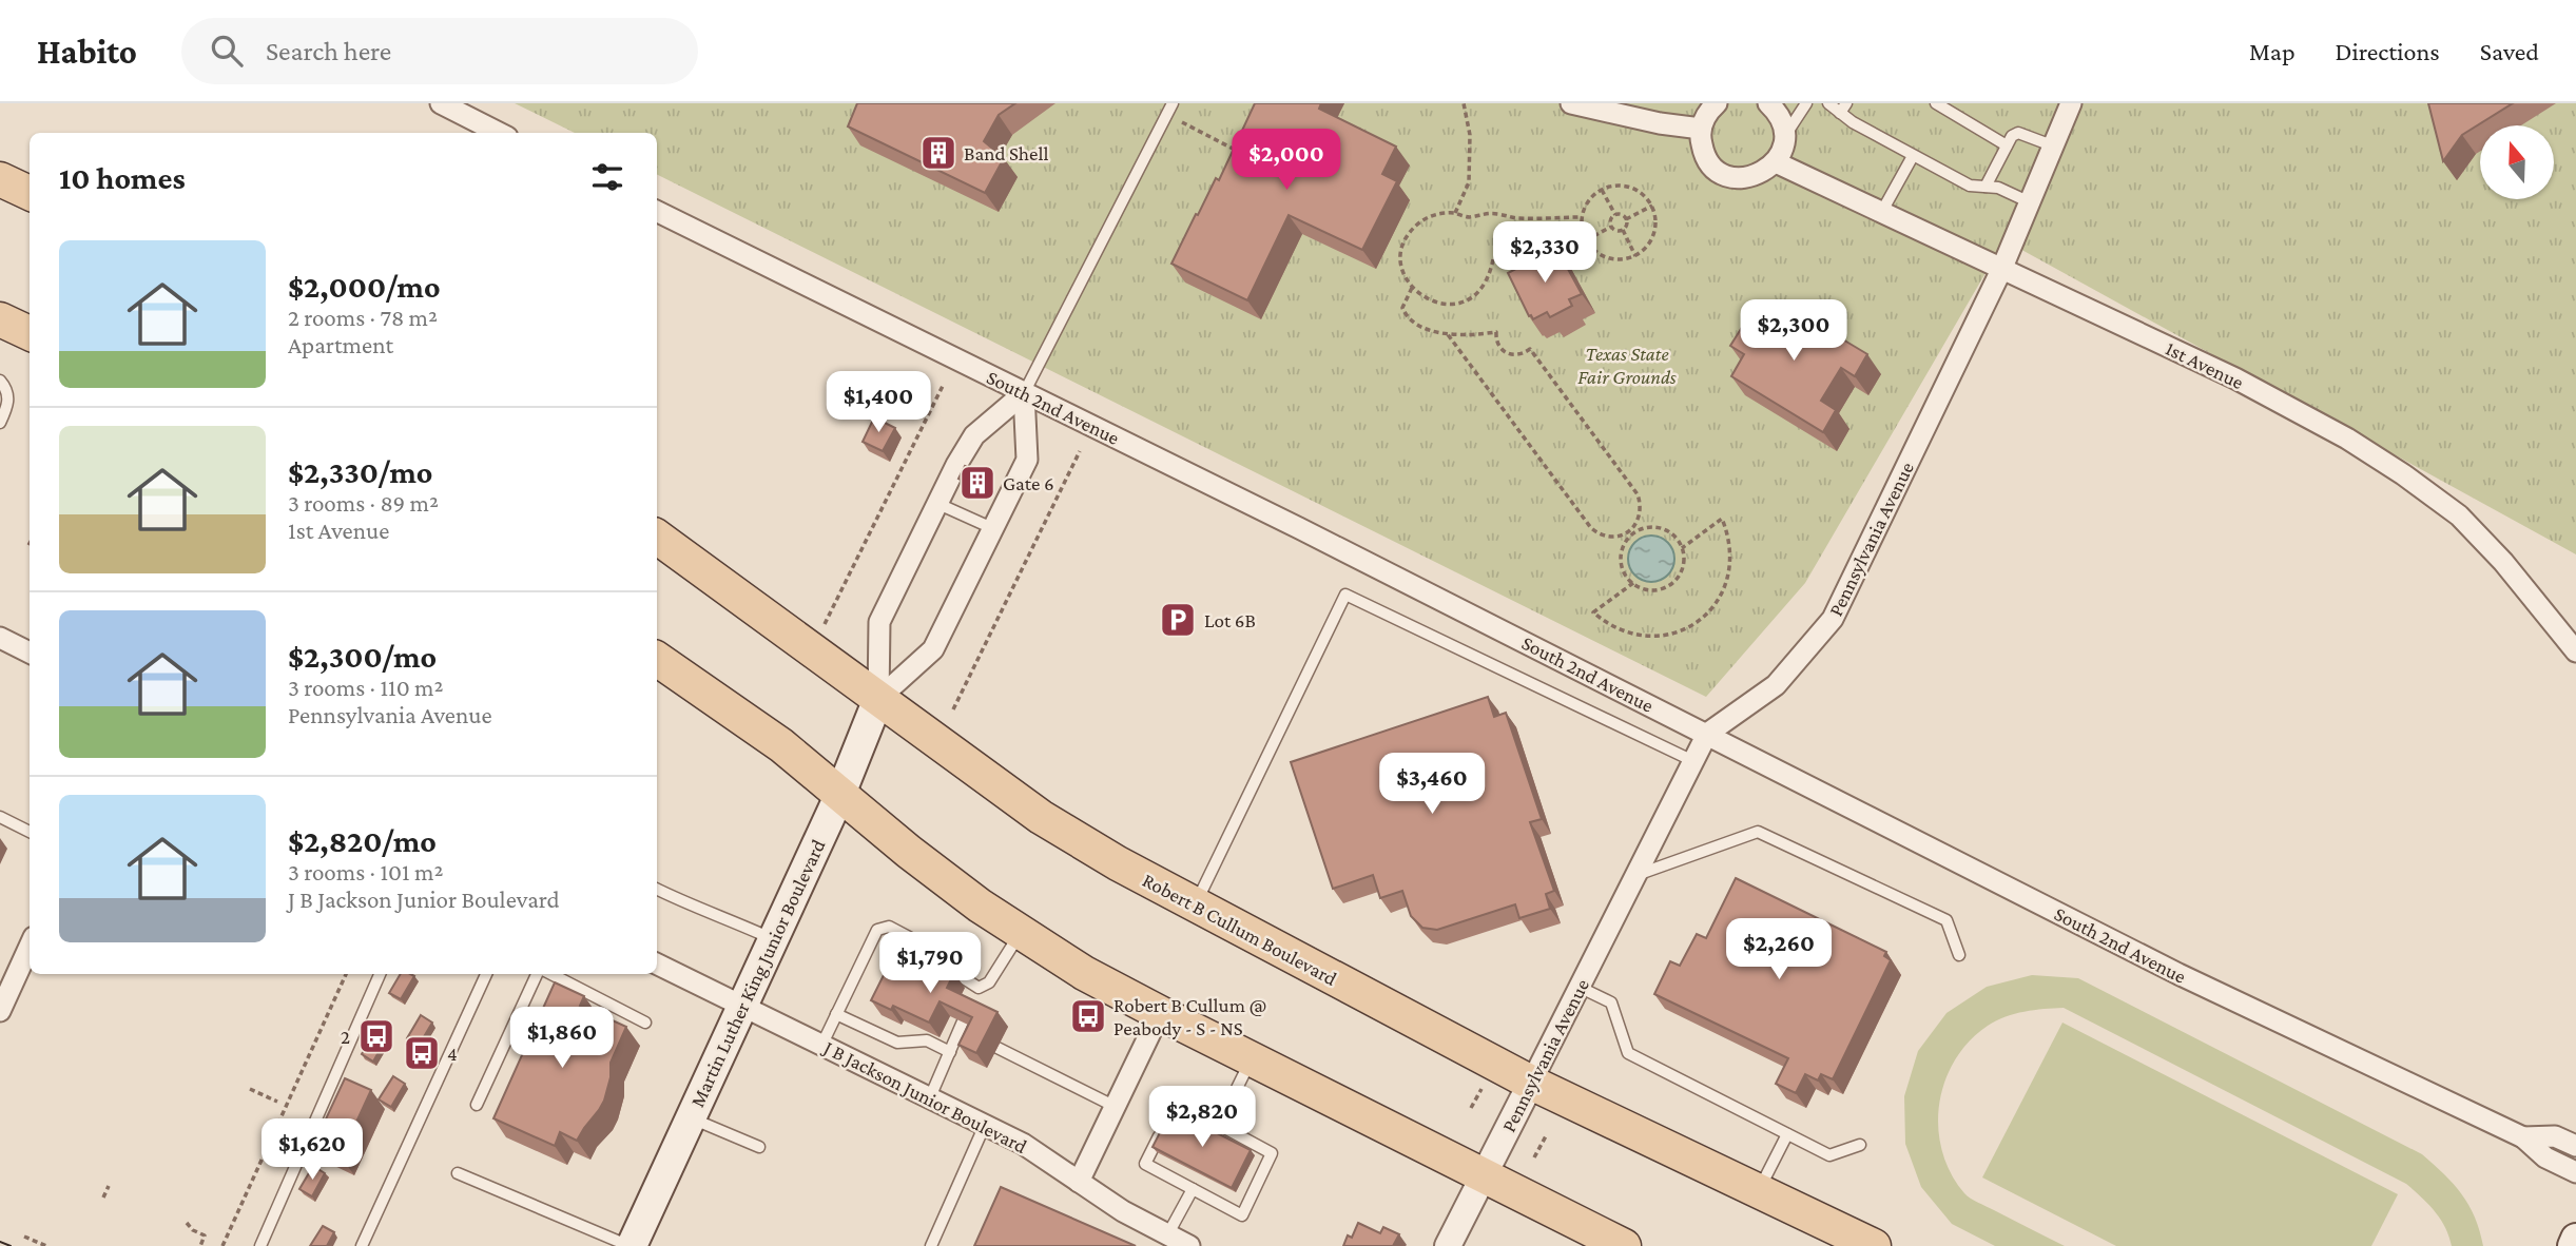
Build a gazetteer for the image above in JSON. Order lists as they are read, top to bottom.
{
  "streets": {
    "main road": ["Robert B Cullum Boulevard", "Martin Luther King Junior Boulevard"],
    "street": [
      "1st Avenue",
      "South 2nd Avenue",
      "Pennsylvania Avenue",
      "J B Jackson Junior Boulevard"
    ]
  },
  "crossings": [
    ["1st Avenue", "Pennsylvania Avenue"],
    ["South 2nd Avenue", "Pennsylvania Avenue"],
    ["South 2nd Avenue", "Martin Luther King Junior Boulevard"],
    ["Pennsylvania Avenue", "Robert B Cullum Boulevard"],
    ["Robert B Cullum Boulevard", "Martin Luther King Junior Boulevard"],
    ["Martin Luther King Junior Boulevard", "J B Jackson Junior Boulevard"]
  ],
  "parks": ["Texas State Fair Grounds"],
  "places": {
    "building": ["Band Shell", "Gate 6"],
    "parking": ["Lot 6B"],
    "bus stop": ["Robert B Cullum @ Peabody - S - NS", "2", "4"]
  },
  "north": "top",
  "page": {
    "header": "Habito",
    "search": "Search here",
    "nav": ["Map", "Directions", "Saved"],
    "price": [
      "$2,000",
      "$2,330",
      "$2,300",
      "$1,400",
      "$3,460",
      "$2,260",
      "$1,790",
      "$1,860",
      "$2,820",
      "$1,620"
    ],
    "heading": "10 homes",
    "list": [
      {
        "name": "$2,000/mo",
        "note": "2 rooms · 78 m² · Apartment"
      },
      {
        "name": "$2,330/mo",
        "note": "3 rooms · 89 m² · 1st Avenue"
      },
      {
        "name": "$2,300/mo",
        "note": "3 rooms · 110 m² · Pennsylvania Avenue"
      },
      {
        "name": "$2,820/mo",
        "note": "3 rooms · 101 m² · J B Jackson Junior Boulevard"
      }
    ]
  }
}
